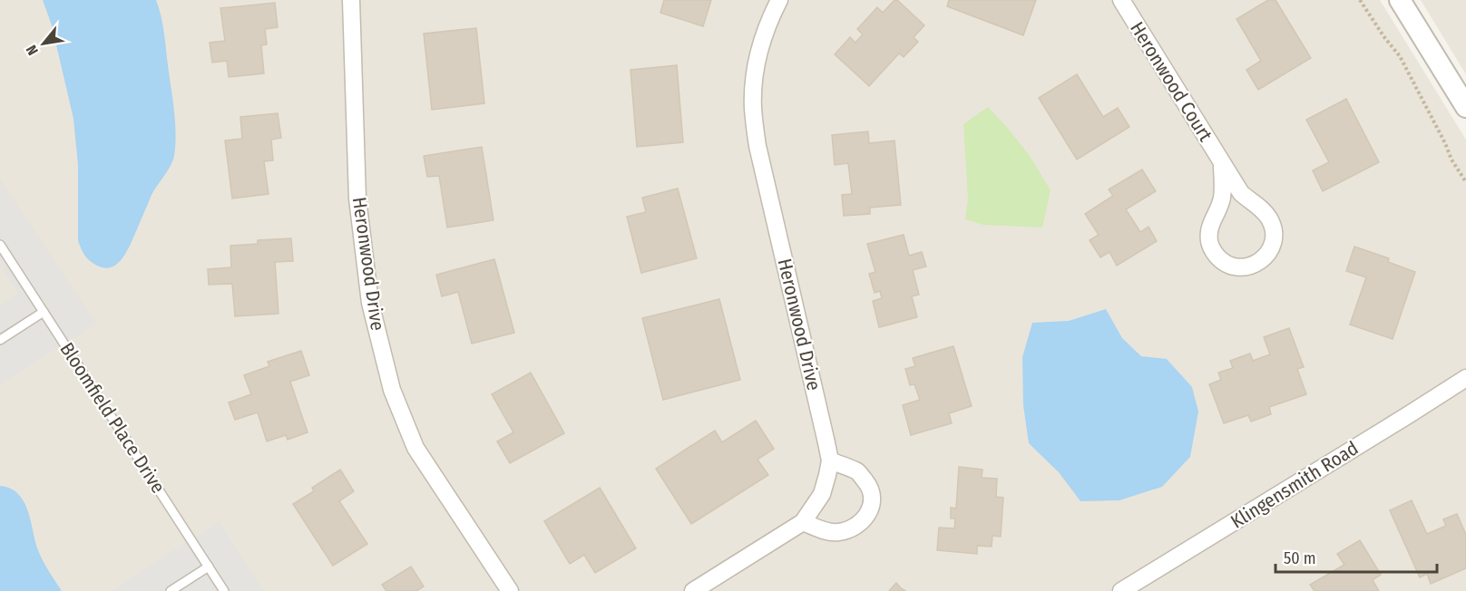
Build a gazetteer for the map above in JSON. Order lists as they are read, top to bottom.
{
  "streets": {
    "street": ["Heronwood Court", "Heronwood Drive", "Klingensmith Road"],
    "lane": ["Bloomfield Place Drive"]
  },
  "scale_bar": "50 m",
  "north": "bottom left"
}
